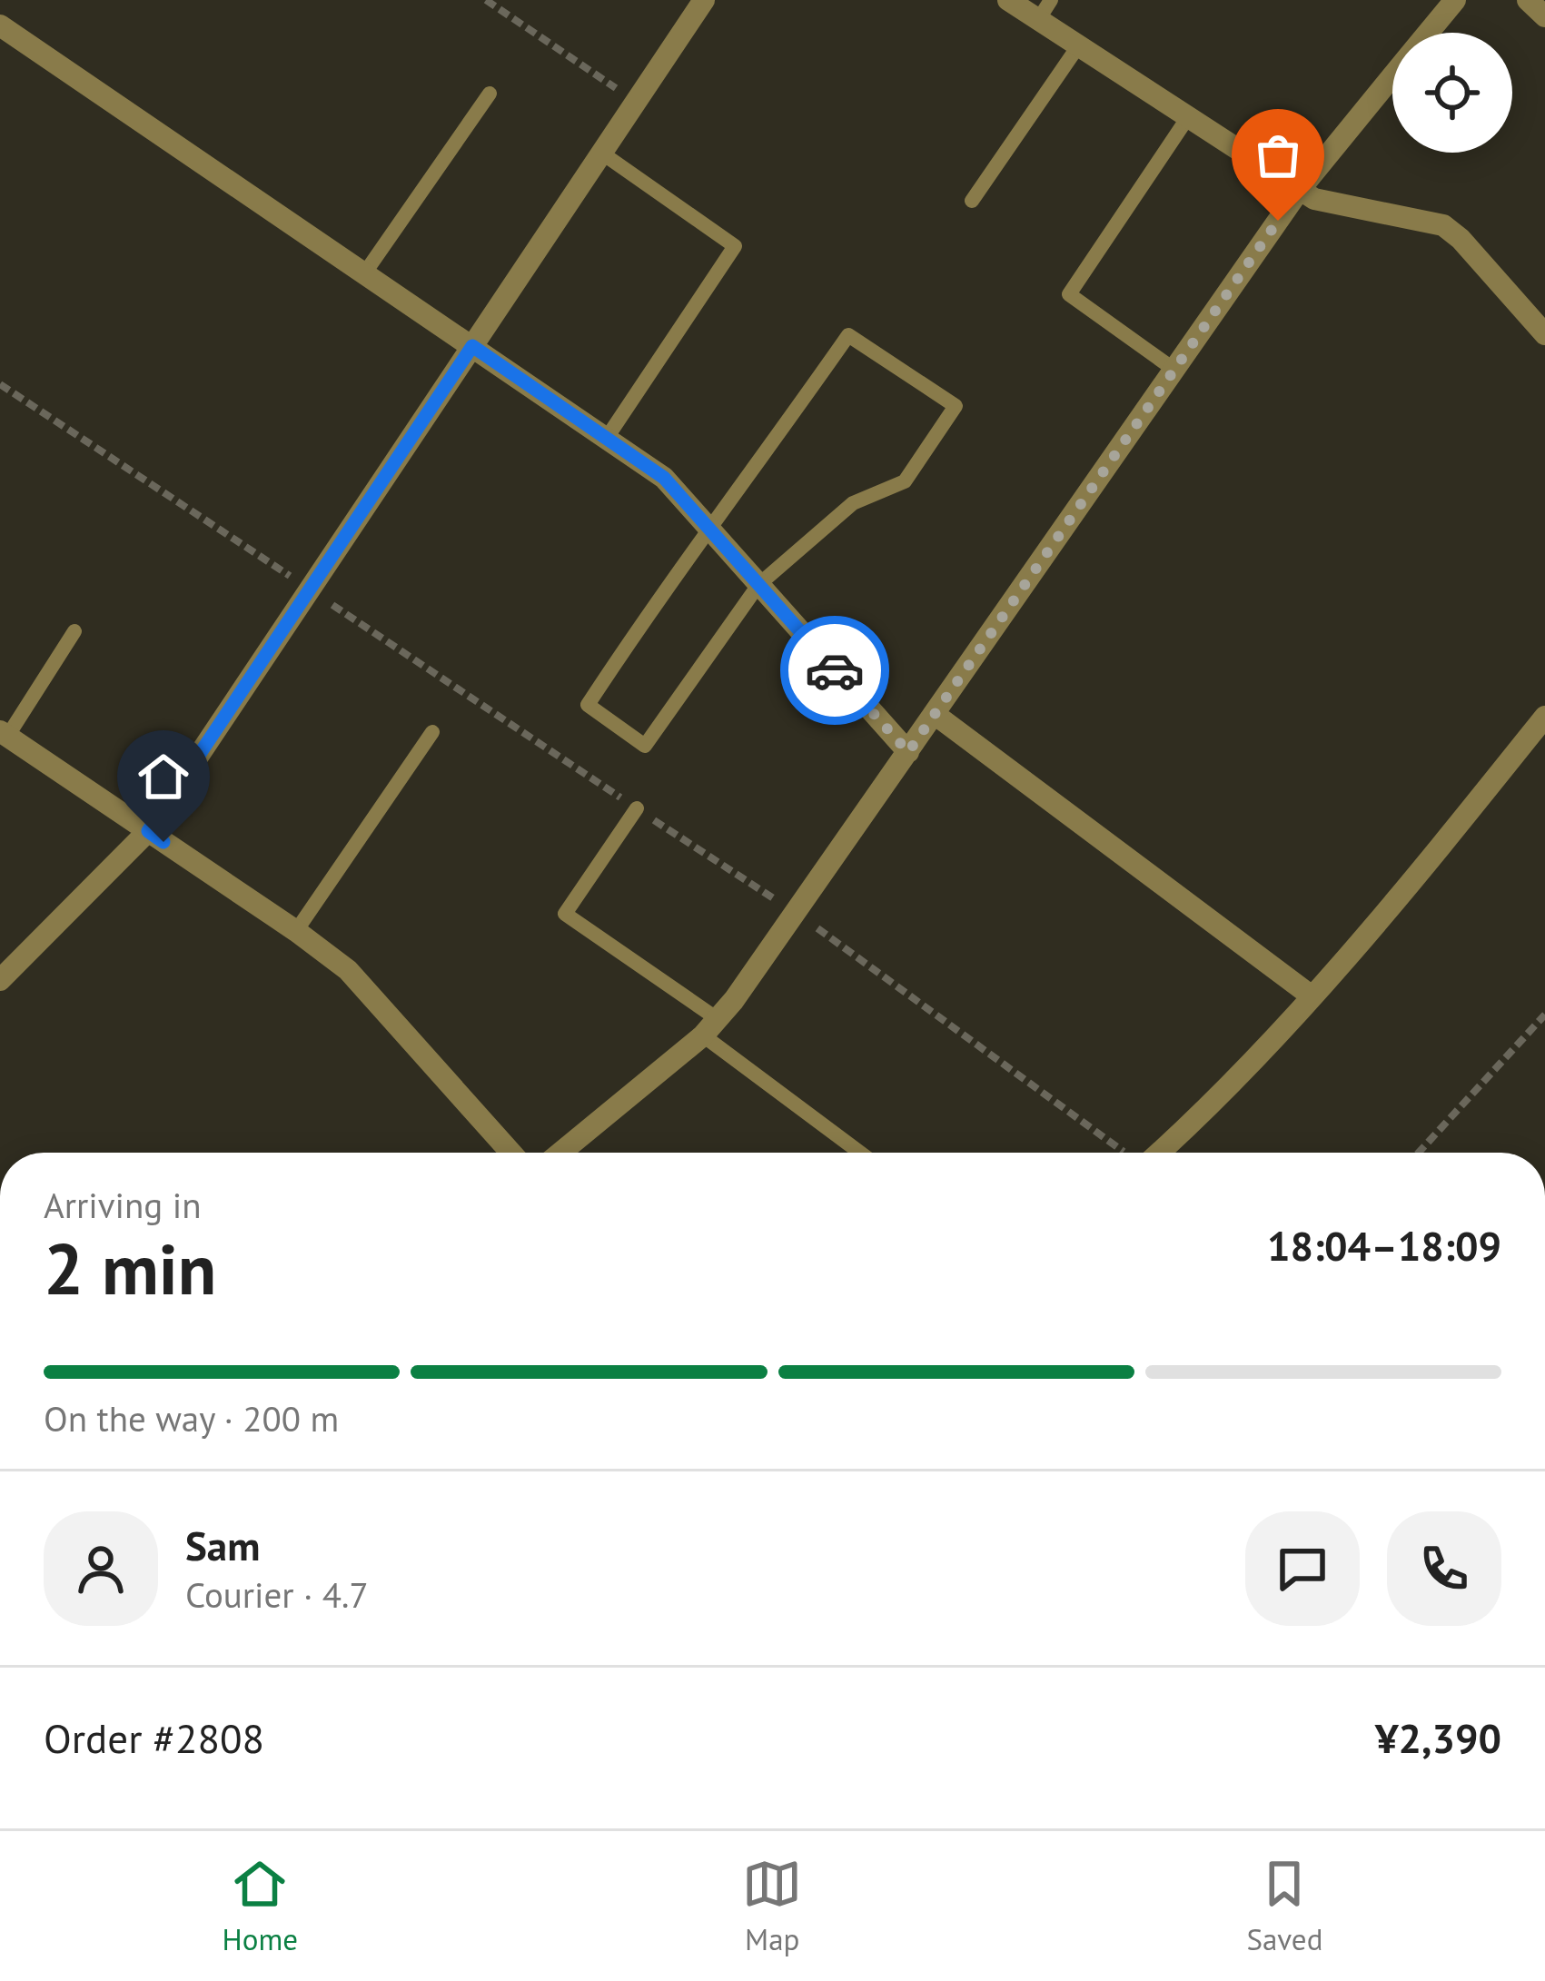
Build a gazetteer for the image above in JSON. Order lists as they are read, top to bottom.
{
  "page": {
    "heading": ["2 min", "Arriving in", "18:04–18:09"],
    "panel": [
      "Sam",
      "Courier · 4.7",
      "Order #2808",
      "¥2,390"
    ],
    "bar": "On the way · 200 m",
    "tabs": ["Home", "Map", "Saved"]
  }
}
